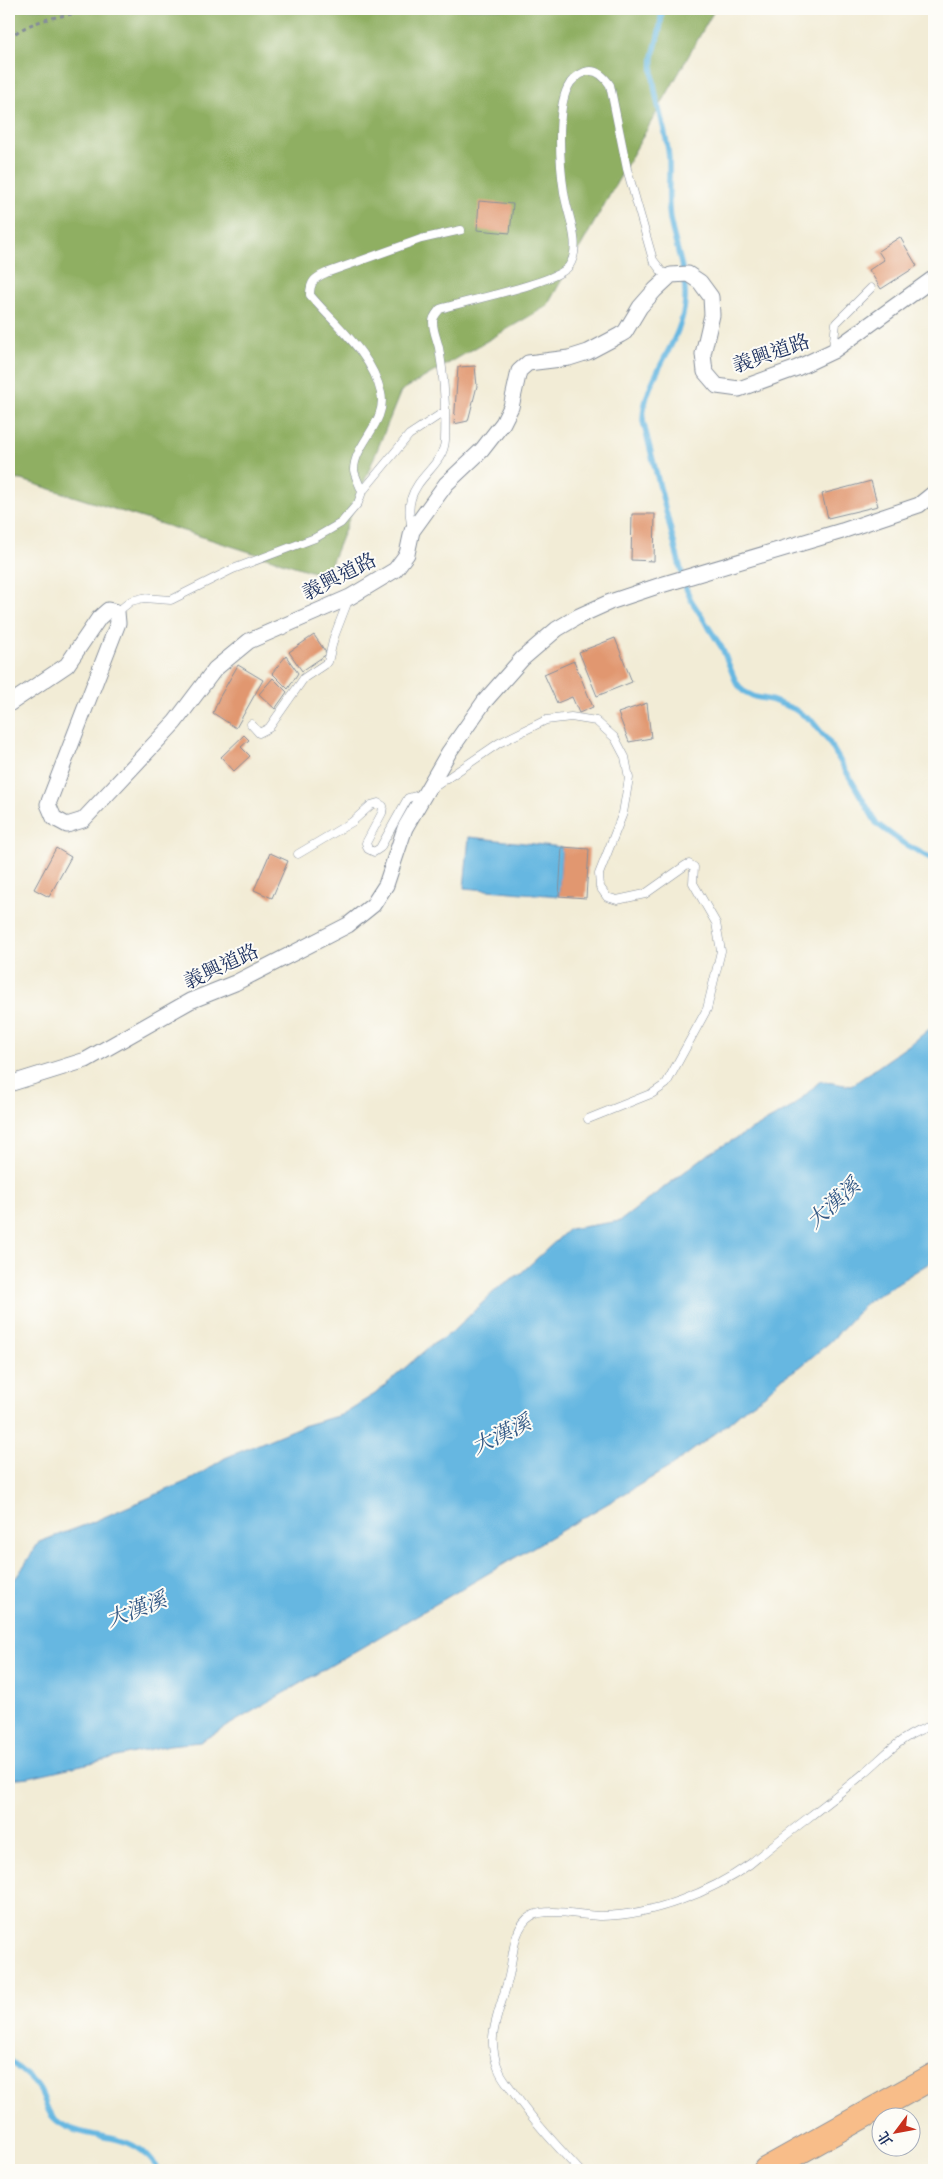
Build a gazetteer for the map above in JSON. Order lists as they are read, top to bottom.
{
  "streets": {
    "street": ["義興道路"]
  },
  "water": ["大漢溪"],
  "north": "bottom left"
}
